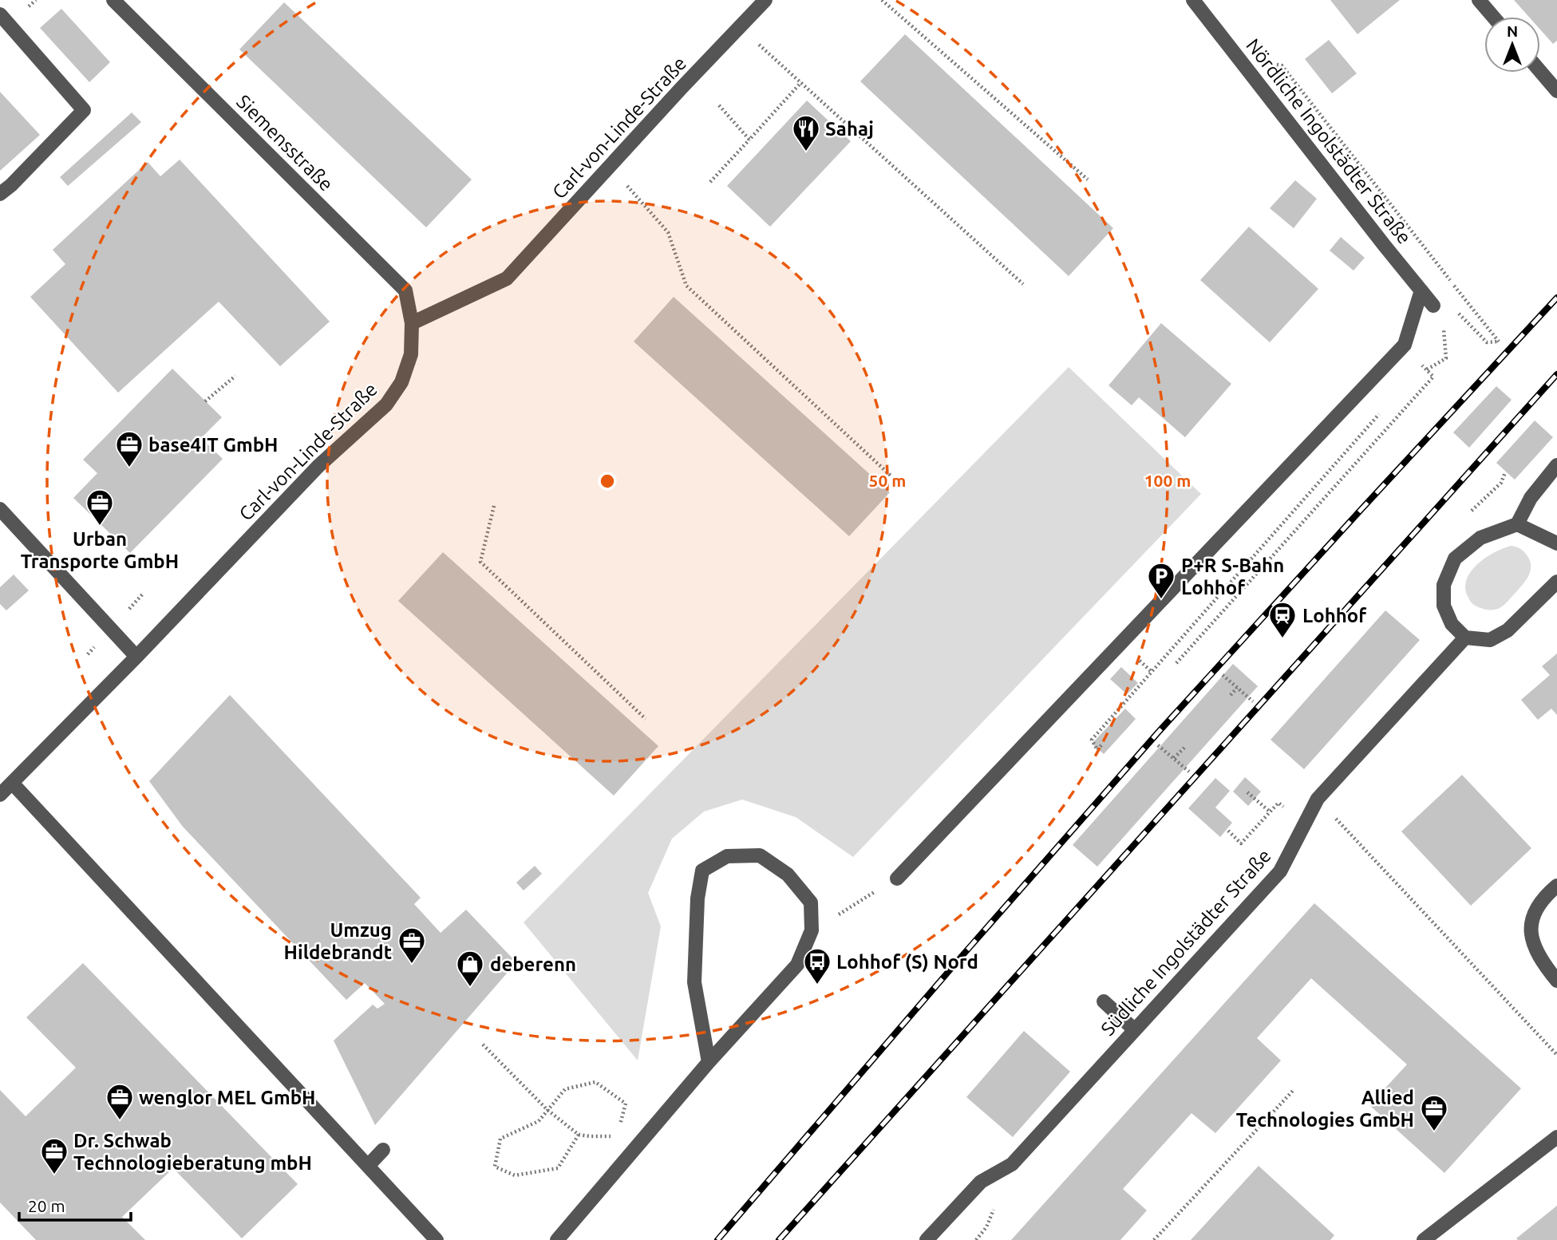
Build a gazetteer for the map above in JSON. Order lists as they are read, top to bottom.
{
  "streets": {
    "street": [
      "Carl-von-Linde-Straße",
      "Nördliche Ingolstädter Straße",
      "Siemensstraße",
      "Südliche Ingolstädter Straße"
    ]
  },
  "crossings": [
    ["Carl-von-Linde-Straße", "Siemensstraße"]
  ],
  "places": {
    "restaurant": ["Sahaj"],
    "office": [
      "base4IT GmbH",
      "Urban Transporte GmbH",
      "Umzug Hildebrandt",
      "wenglor MEL GmbH",
      "Allied Technologies GmbH",
      "Dr. Schwab Technologieberatung mbH"
    ],
    "parking": ["P+R S-Bahn Lohhof"],
    "station": ["Lohhof"],
    "bus stop": ["Lohhof (S) Nord"],
    "shop": ["deberenn"]
  },
  "scale_bar": "20 m",
  "north": "top",
  "rings": ["50 m", "100 m"]
}
